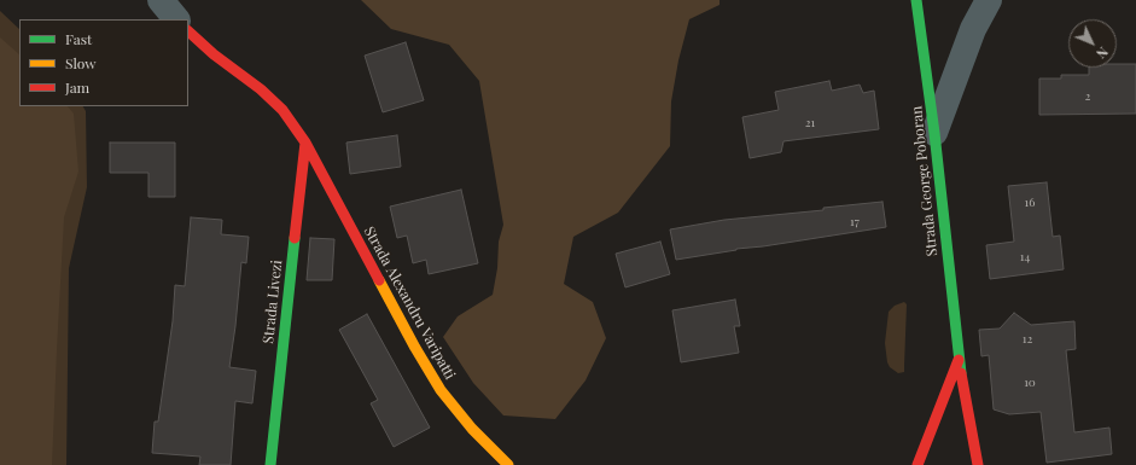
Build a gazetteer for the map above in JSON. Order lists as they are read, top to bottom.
{
  "streets": {
    "street": ["Strada George Poboran", "Strada Livezi", "Strada Alexandru Varipatti"]
  },
  "crossings": [
    ["Strada Livezi", "Strada Alexandru Varipatti"]
  ],
  "house_numbers": [
    "2",
    "21",
    "16",
    "17",
    "14",
    "12",
    "10"
  ],
  "legend": ["Fast", "Slow", "Jam"],
  "north": "bottom right"
}
